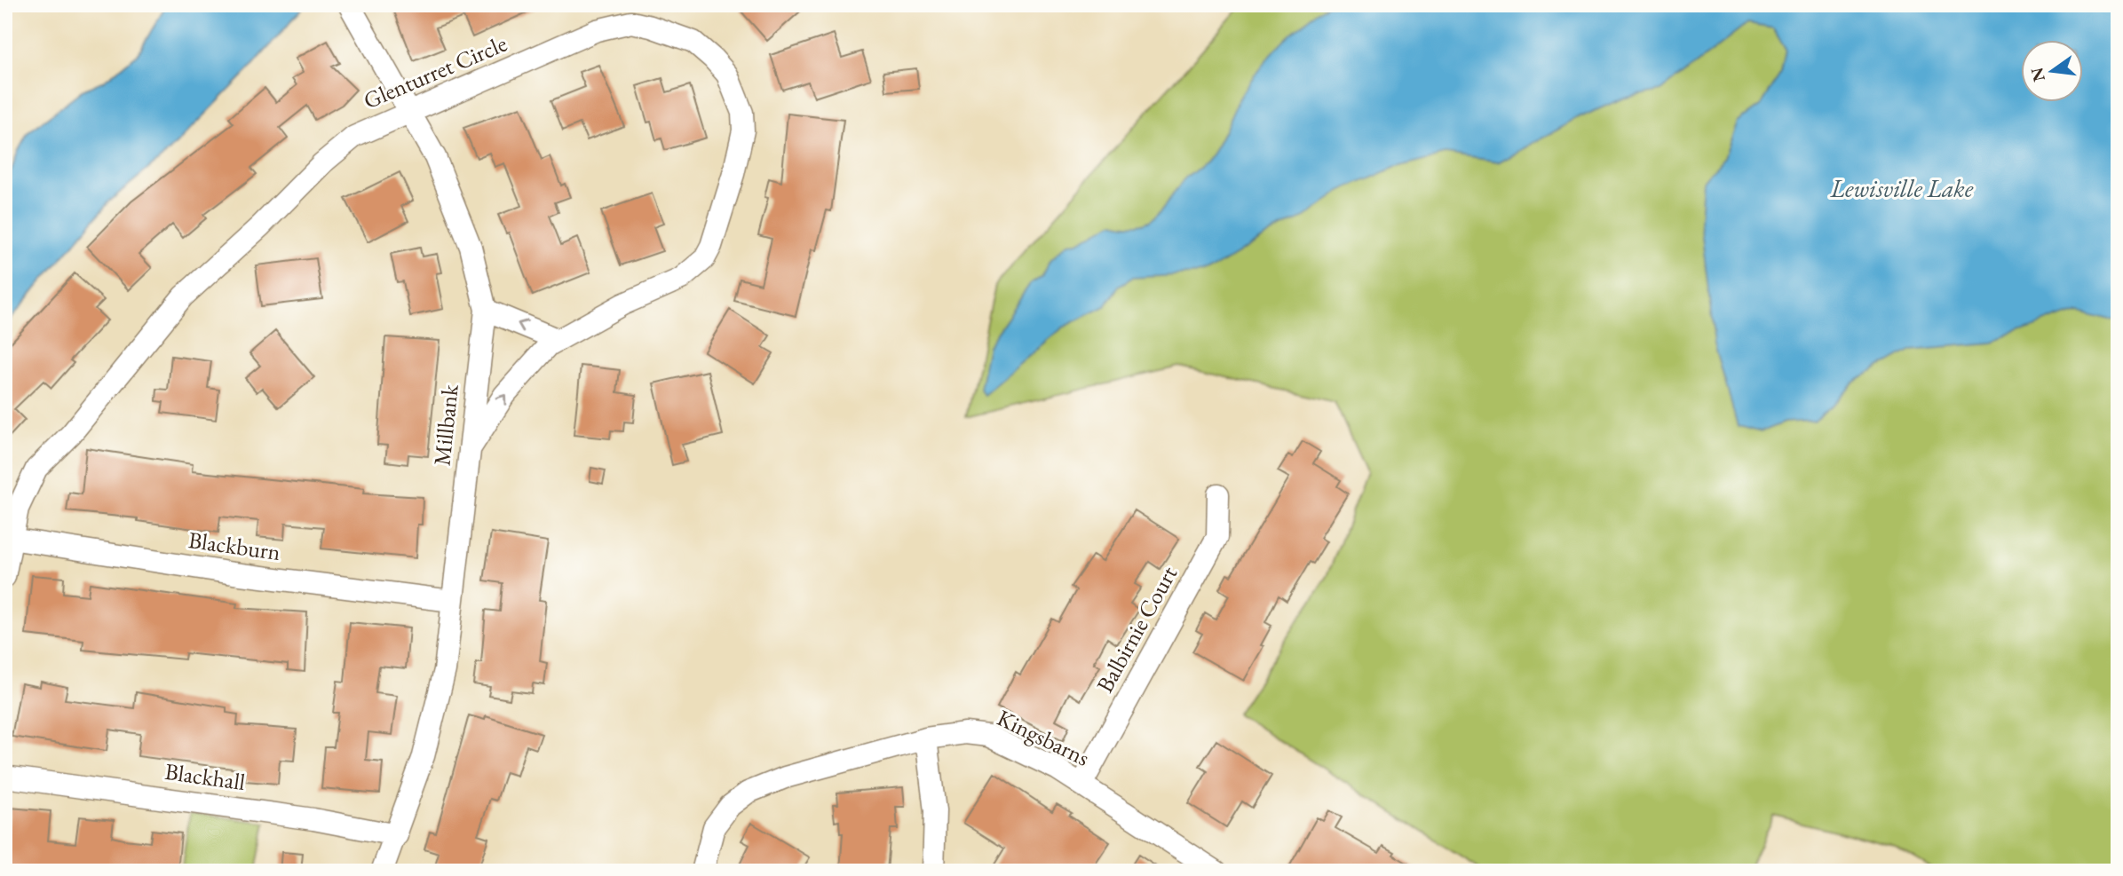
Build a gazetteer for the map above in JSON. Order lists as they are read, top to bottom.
{
  "streets": {
    "street": [
      "Glenturret Circle",
      "Millbank",
      "Blackburn",
      "Balbirnie Court",
      "Kingsbarns",
      "Blackhall"
    ]
  },
  "crossings": [
    ["Glenturret Circle", "Millbank"],
    ["Glenturret Circle", "Blackburn"],
    ["Millbank", "Blackburn"],
    ["Millbank", "Blackhall"],
    ["Balbirnie Court", "Kingsbarns"]
  ],
  "water": ["Lewisville Lake"],
  "north": "left"
}
